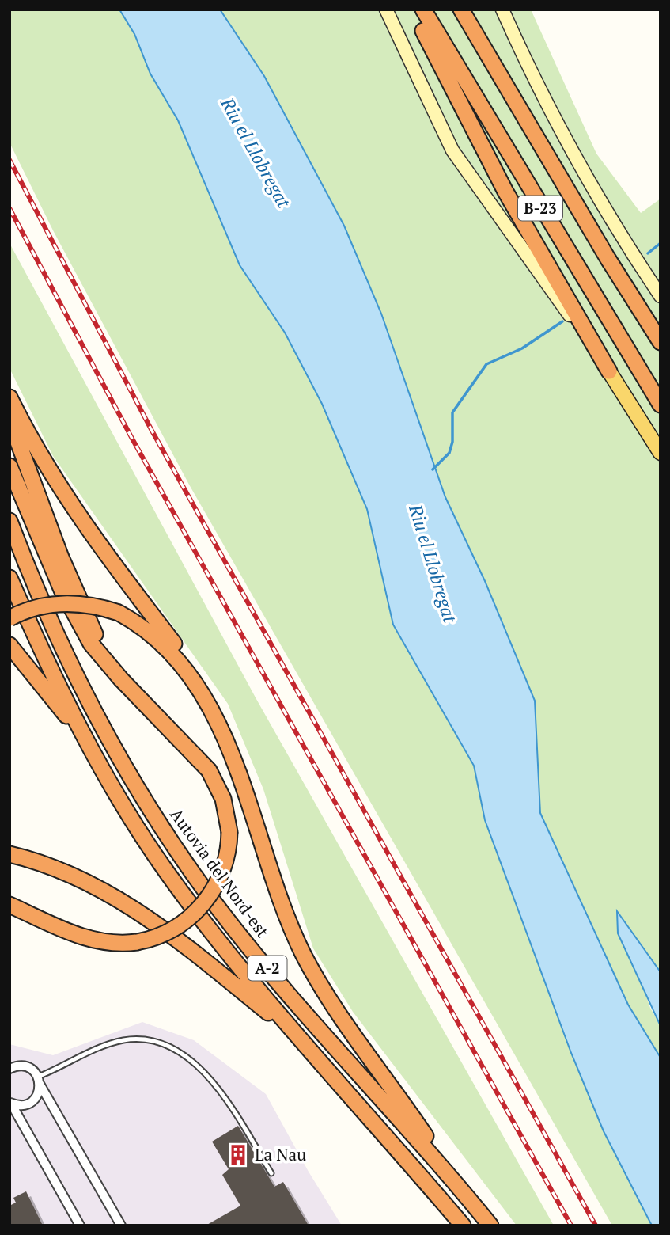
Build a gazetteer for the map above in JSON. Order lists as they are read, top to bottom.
{
  "streets": {
    "highway": ["B-23", "Autovia del Nord-est", "A-2"]
  },
  "water": ["Riu el Llobregat"],
  "places": {
    "building": ["La Nau"]
  }
}
